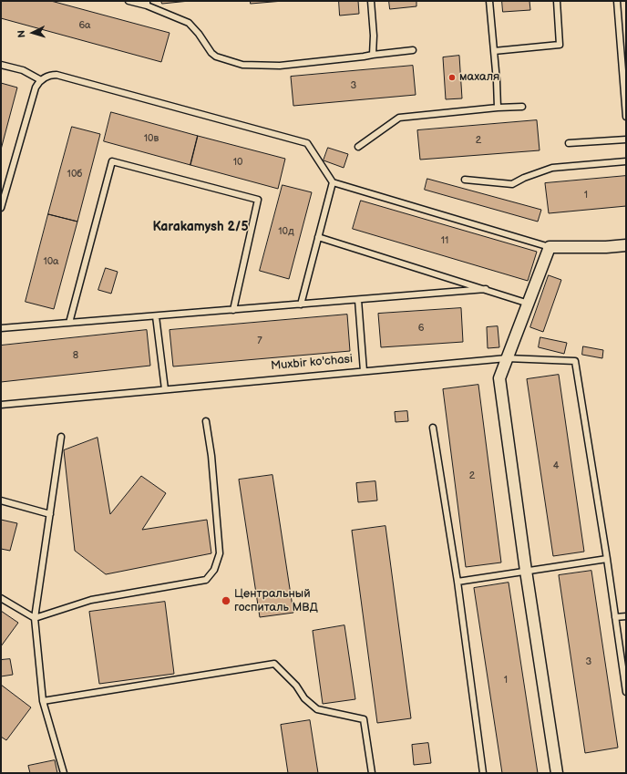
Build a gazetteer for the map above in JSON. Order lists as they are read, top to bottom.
{
  "streets": {
    "lane": ["Muxbir ko'chasi"]
  },
  "districts": ["Karakamysh 2/5"],
  "places": ["махаля", "Центральный госпиталь МВД"],
  "house_numbers": [
    "6а",
    "3",
    "10в",
    "2",
    "10",
    "10б",
    "1",
    "10д",
    "11",
    "10а",
    "6",
    "7",
    "8",
    "4",
    "2",
    "3",
    "1"
  ],
  "north": "left"
}
